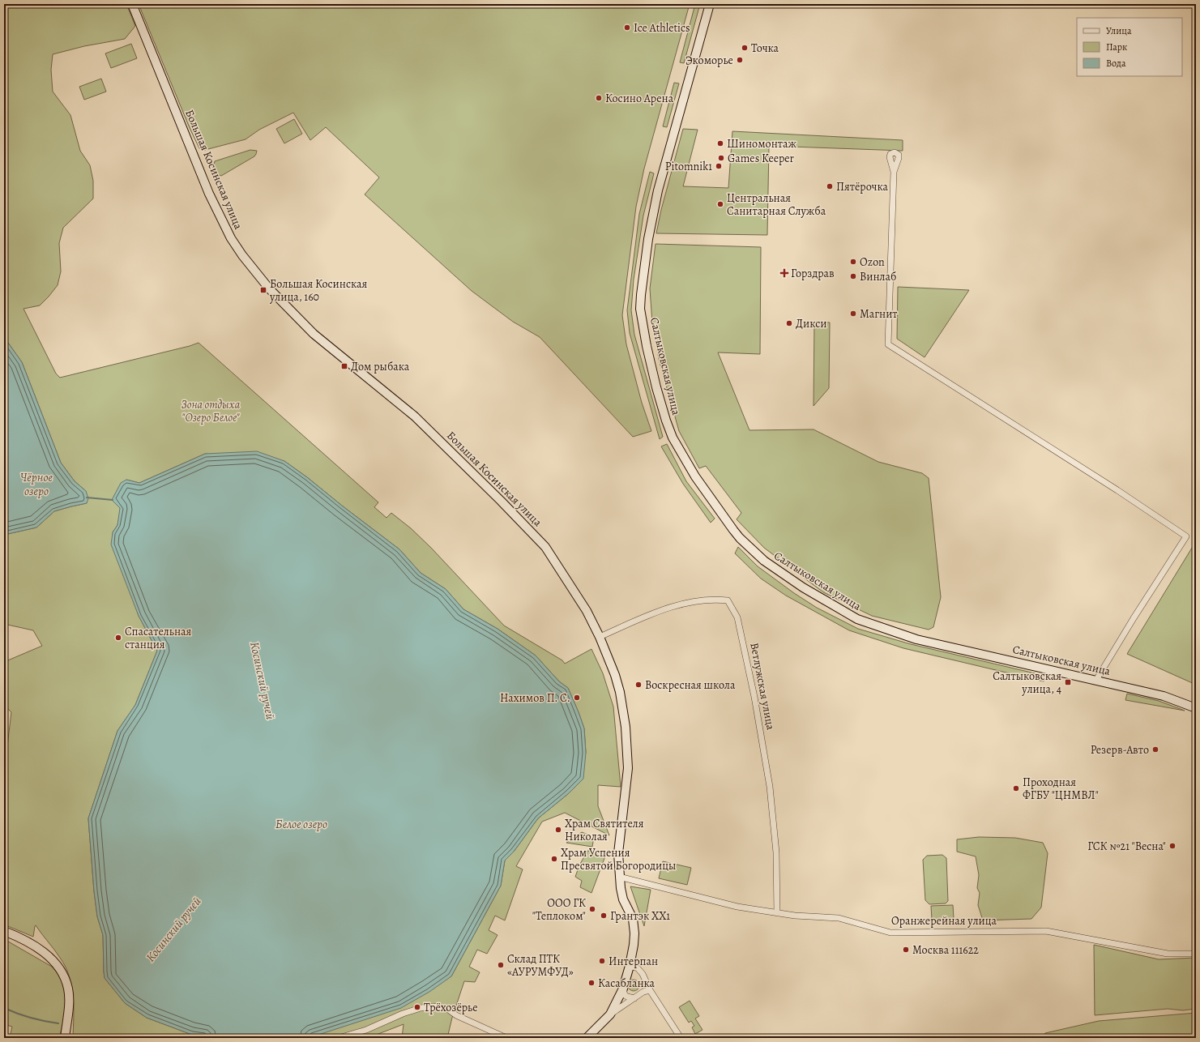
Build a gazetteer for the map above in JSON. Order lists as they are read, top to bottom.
{
  "streets": {
    "street": [
      "Большая Косинская улица",
      "Салтыковская улица",
      "Ветлужская улица",
      "Оранжерейная улица"
    ]
  },
  "crossings": [
    ["Большая Косинская улица", "Ветлужская улица"],
    ["Большая Косинская улица", "Оранжерейная улица"],
    ["Ветлужская улица", "Оранжерейная улица"]
  ],
  "water": ["Чёрное озеро", "Косинский ручей", "Белое озеро"],
  "parks": ["Зона отдыха \"Озеро Белое\""],
  "places": {
    "other": [
      "Ice Athletics",
      "Точка",
      "Экоморье",
      "Косино Арена",
      "Шиномонтаж",
      "Games Keeper",
      "Pitomnik1",
      "Пятёрочка",
      "Центральная Санитарная Служба",
      "Ozon",
      "Винлаб",
      "Магнит",
      "Дикси",
      "Спасательная станция",
      "Воскресная школа",
      "Нахимов П. С.",
      "Резерв-Авто",
      "Проходная ФГБУ \"ЦНМВЛ\"",
      "Храм Святителя Николая",
      "ГСК №21 \"Весна\"",
      "Храм Успения Пресвятой Богородицы",
      "ООО ГК \"Теплоком\"",
      "Грантэк ХХ1",
      "Москва 111622",
      "Интерпан",
      "Склад ПТК «АУРУМФУД»",
      "Касабланка",
      "Трёхозёрье"
    ],
    "health": ["Горздрав"],
    "transit": ["Большая Косинская улица, 160", "Дом рыбака", "Салтыковская улица, 4"]
  },
  "legend": ["Улица", "Парк", "Вода"]
}
